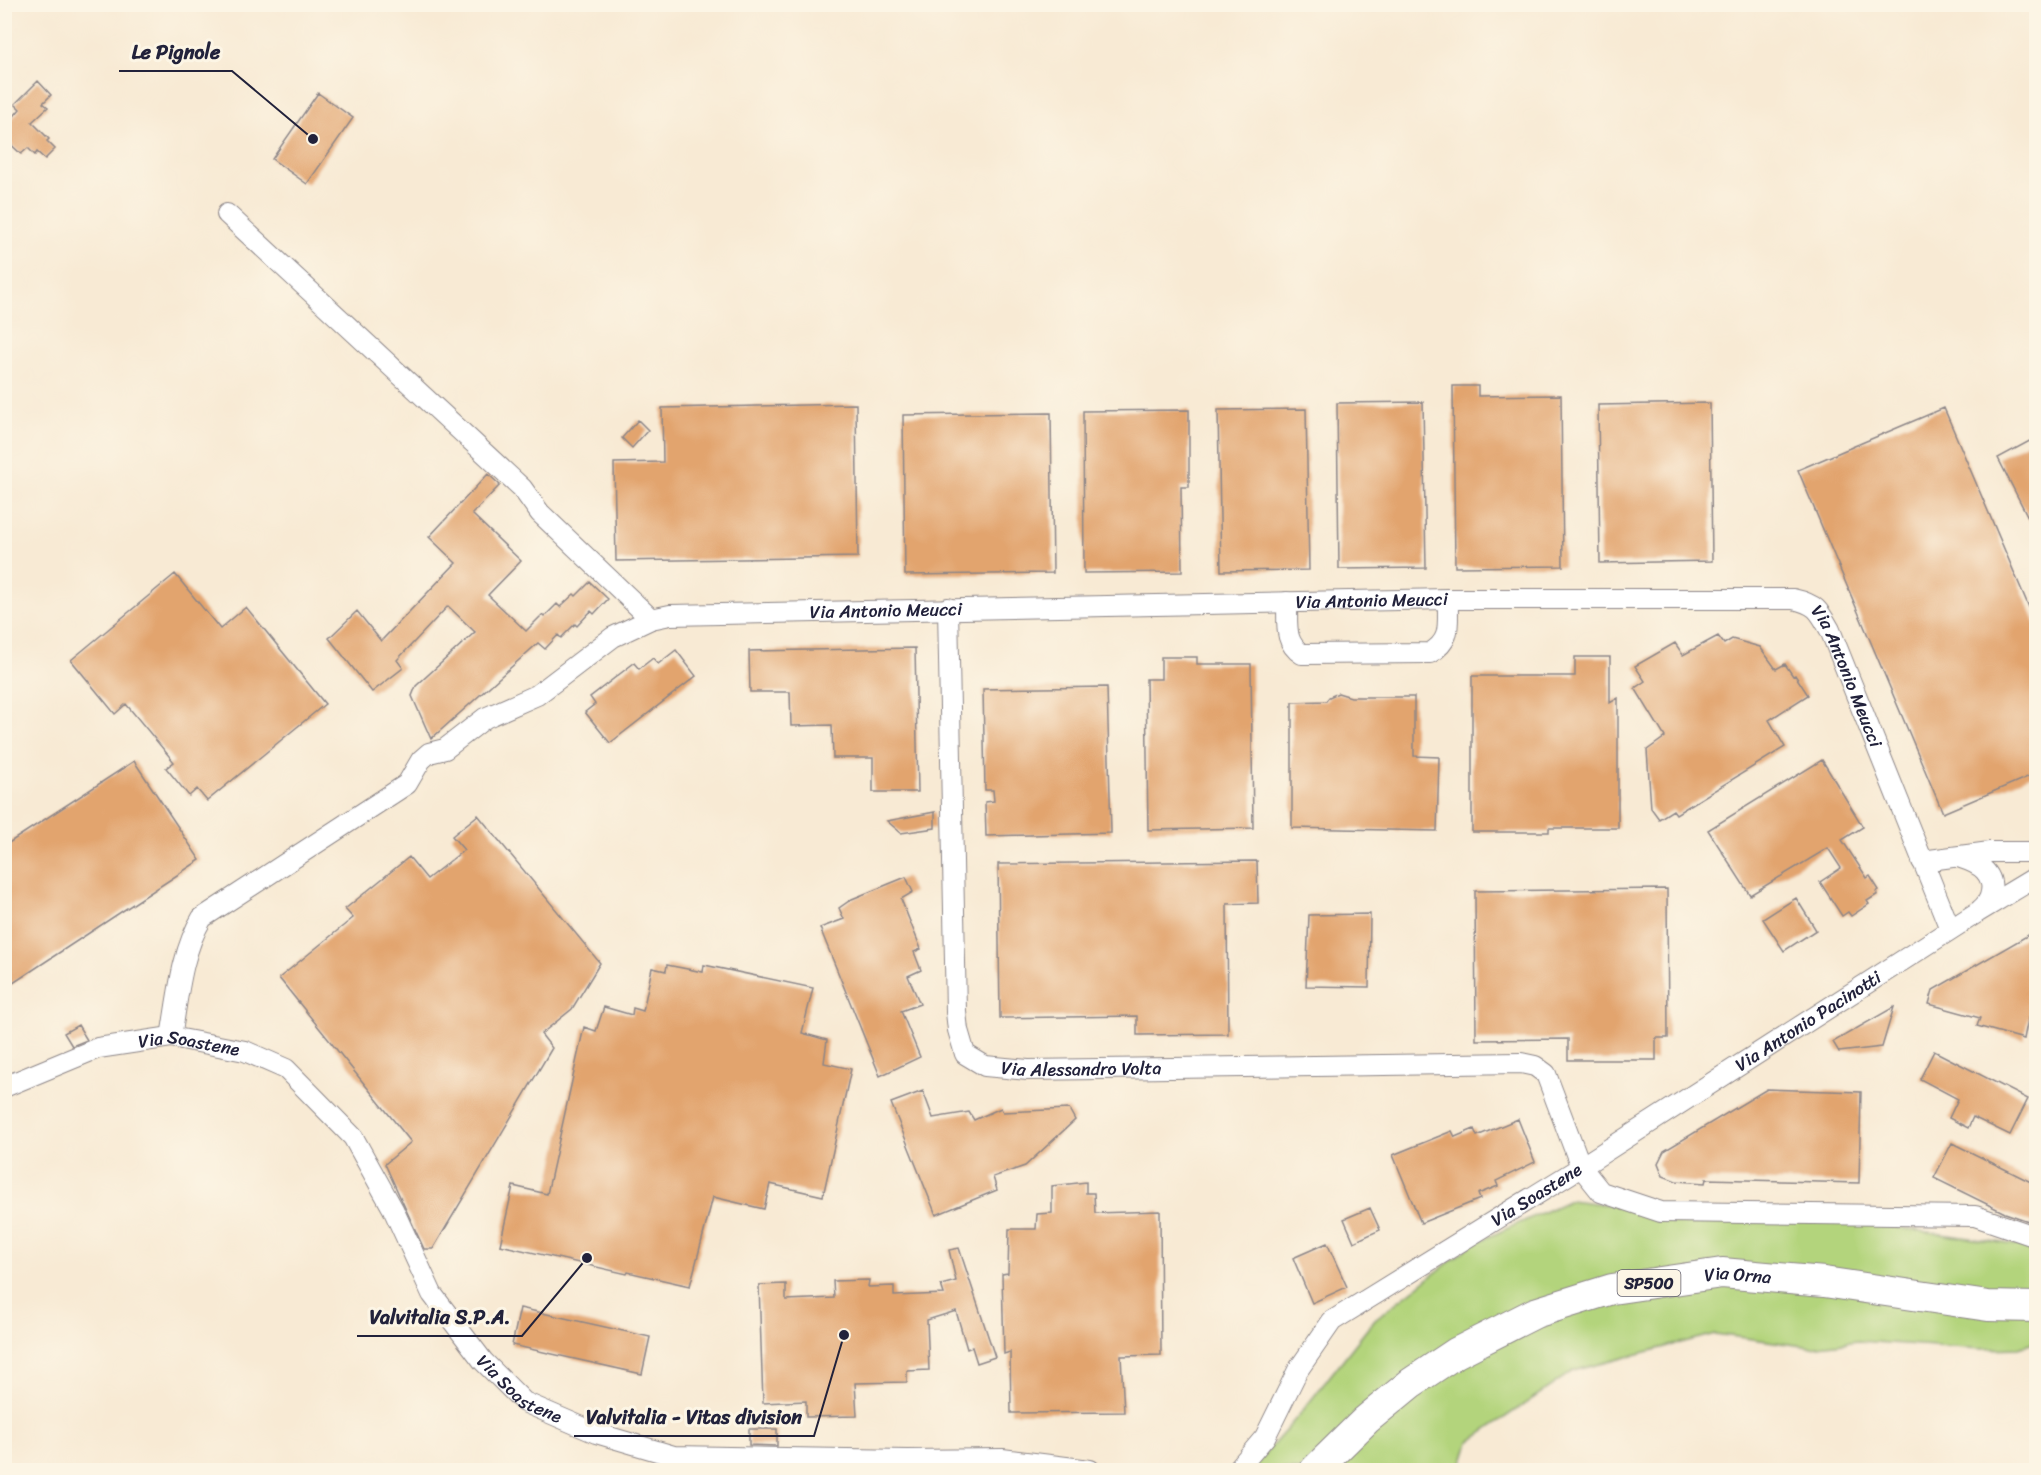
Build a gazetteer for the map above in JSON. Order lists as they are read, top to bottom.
{
  "streets": {
    "main road": ["Via Orna", "SP500"],
    "street": [
      "Via Antonio Meucci",
      "Via Antonio Pacinotti",
      "Via Soastene",
      "Via Alessandro Volta"
    ]
  },
  "crossings": [
    ["Via Antonio Meucci", "Via Antonio Pacinotti"],
    ["Via Antonio Meucci", "Via Soastene"],
    ["Via Antonio Meucci", "Via Alessandro Volta"],
    ["Via Antonio Pacinotti", "Via Soastene"],
    ["Via Antonio Pacinotti", "Via Alessandro Volta"],
    ["Via Soastene", "Via Alessandro Volta"]
  ],
  "places": ["Le Pignole", "Valvitalia S.P.A.", "Valvitalia - Vitas division"]
}
